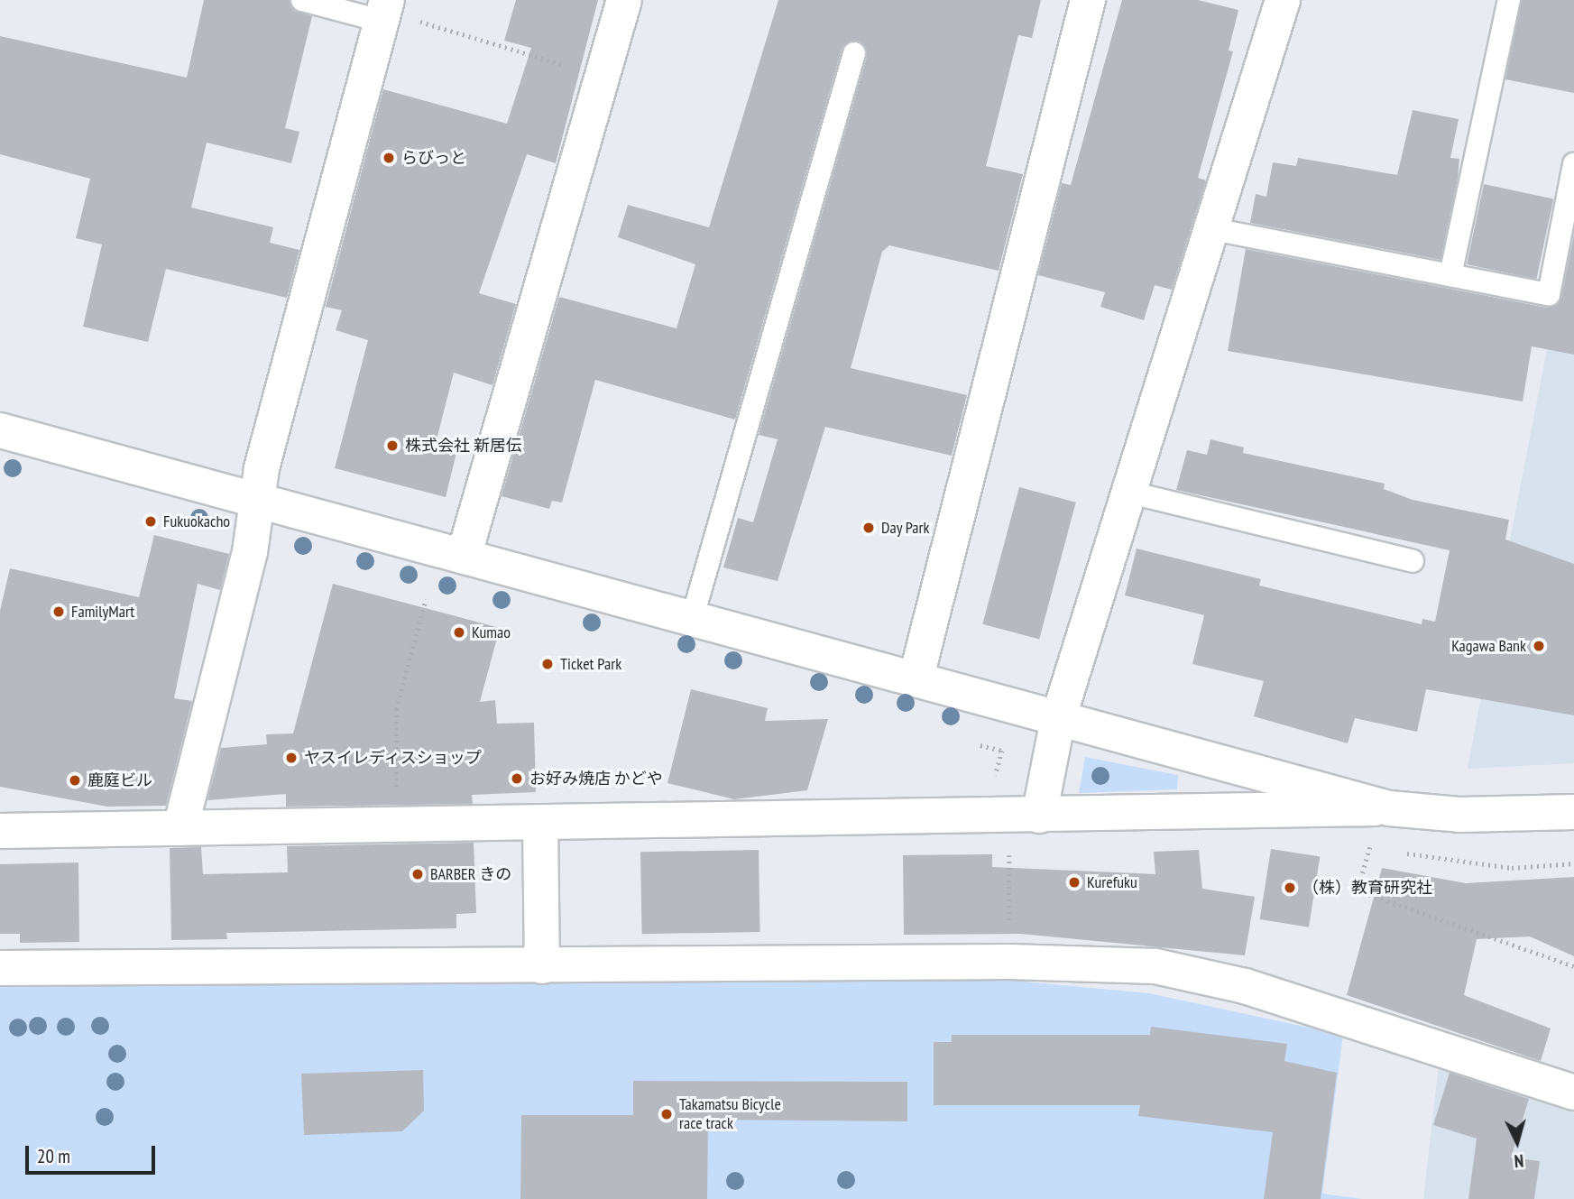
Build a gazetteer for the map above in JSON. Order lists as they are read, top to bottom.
{
  "places": [
    "らびっと",
    "株式会社 新居伝",
    "Fukuokacho",
    "Day Park",
    "FamilyMart",
    "Kumao",
    "Kagawa Bank",
    "Ticket Park",
    "ヤスイレディスショップ",
    "お好み焼店 かどや",
    "鹿庭ビル",
    "BARBER きの",
    "Kurefuku",
    "（株）教育研究社",
    "Takamatsu Bicycle race track"
  ],
  "scale_bar": "20 m",
  "north": "bottom"
}
